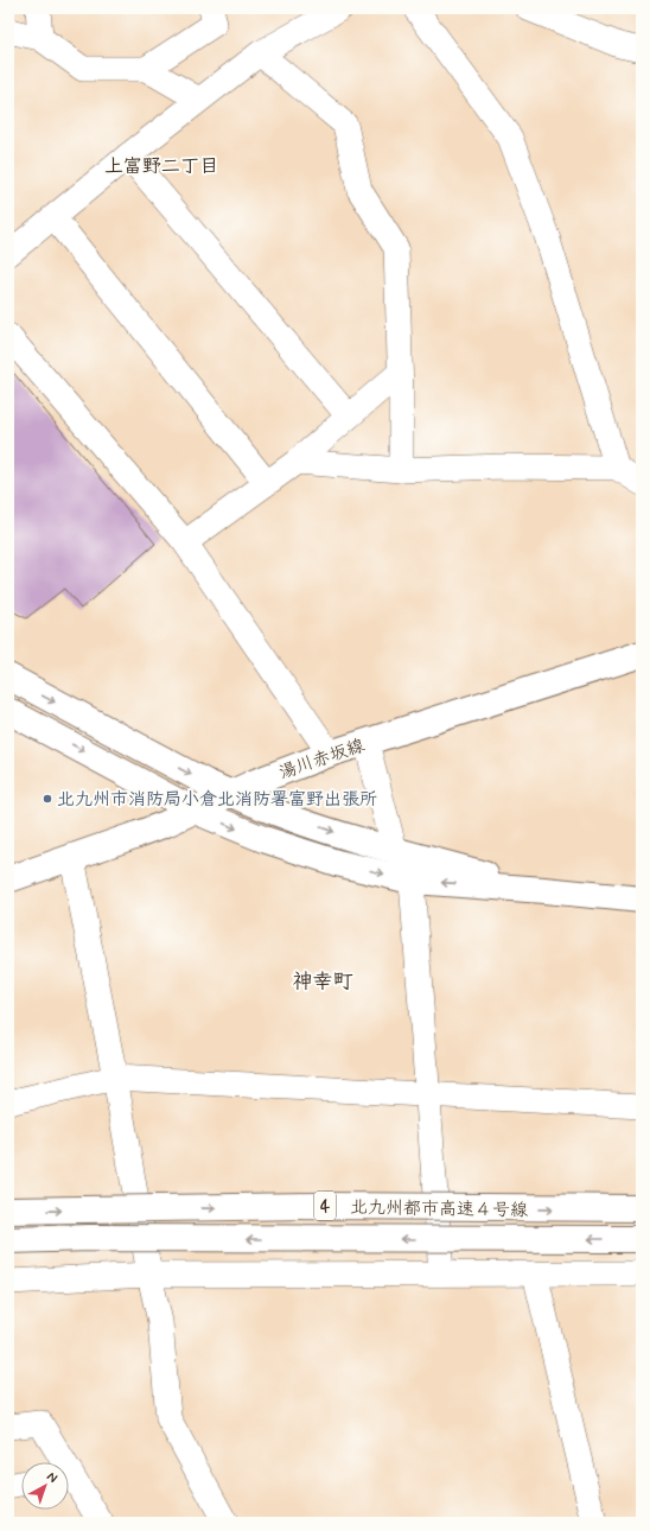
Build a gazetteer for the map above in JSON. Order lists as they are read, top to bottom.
{
  "streets": {
    "main road": ["湯川赤坂線", "4", "北九州都市高速４号線"]
  },
  "districts": ["上富野二丁目", "神幸町"],
  "places": ["北九州市消防局小倉北消防署富野出張所"],
  "north": "top right"
}
